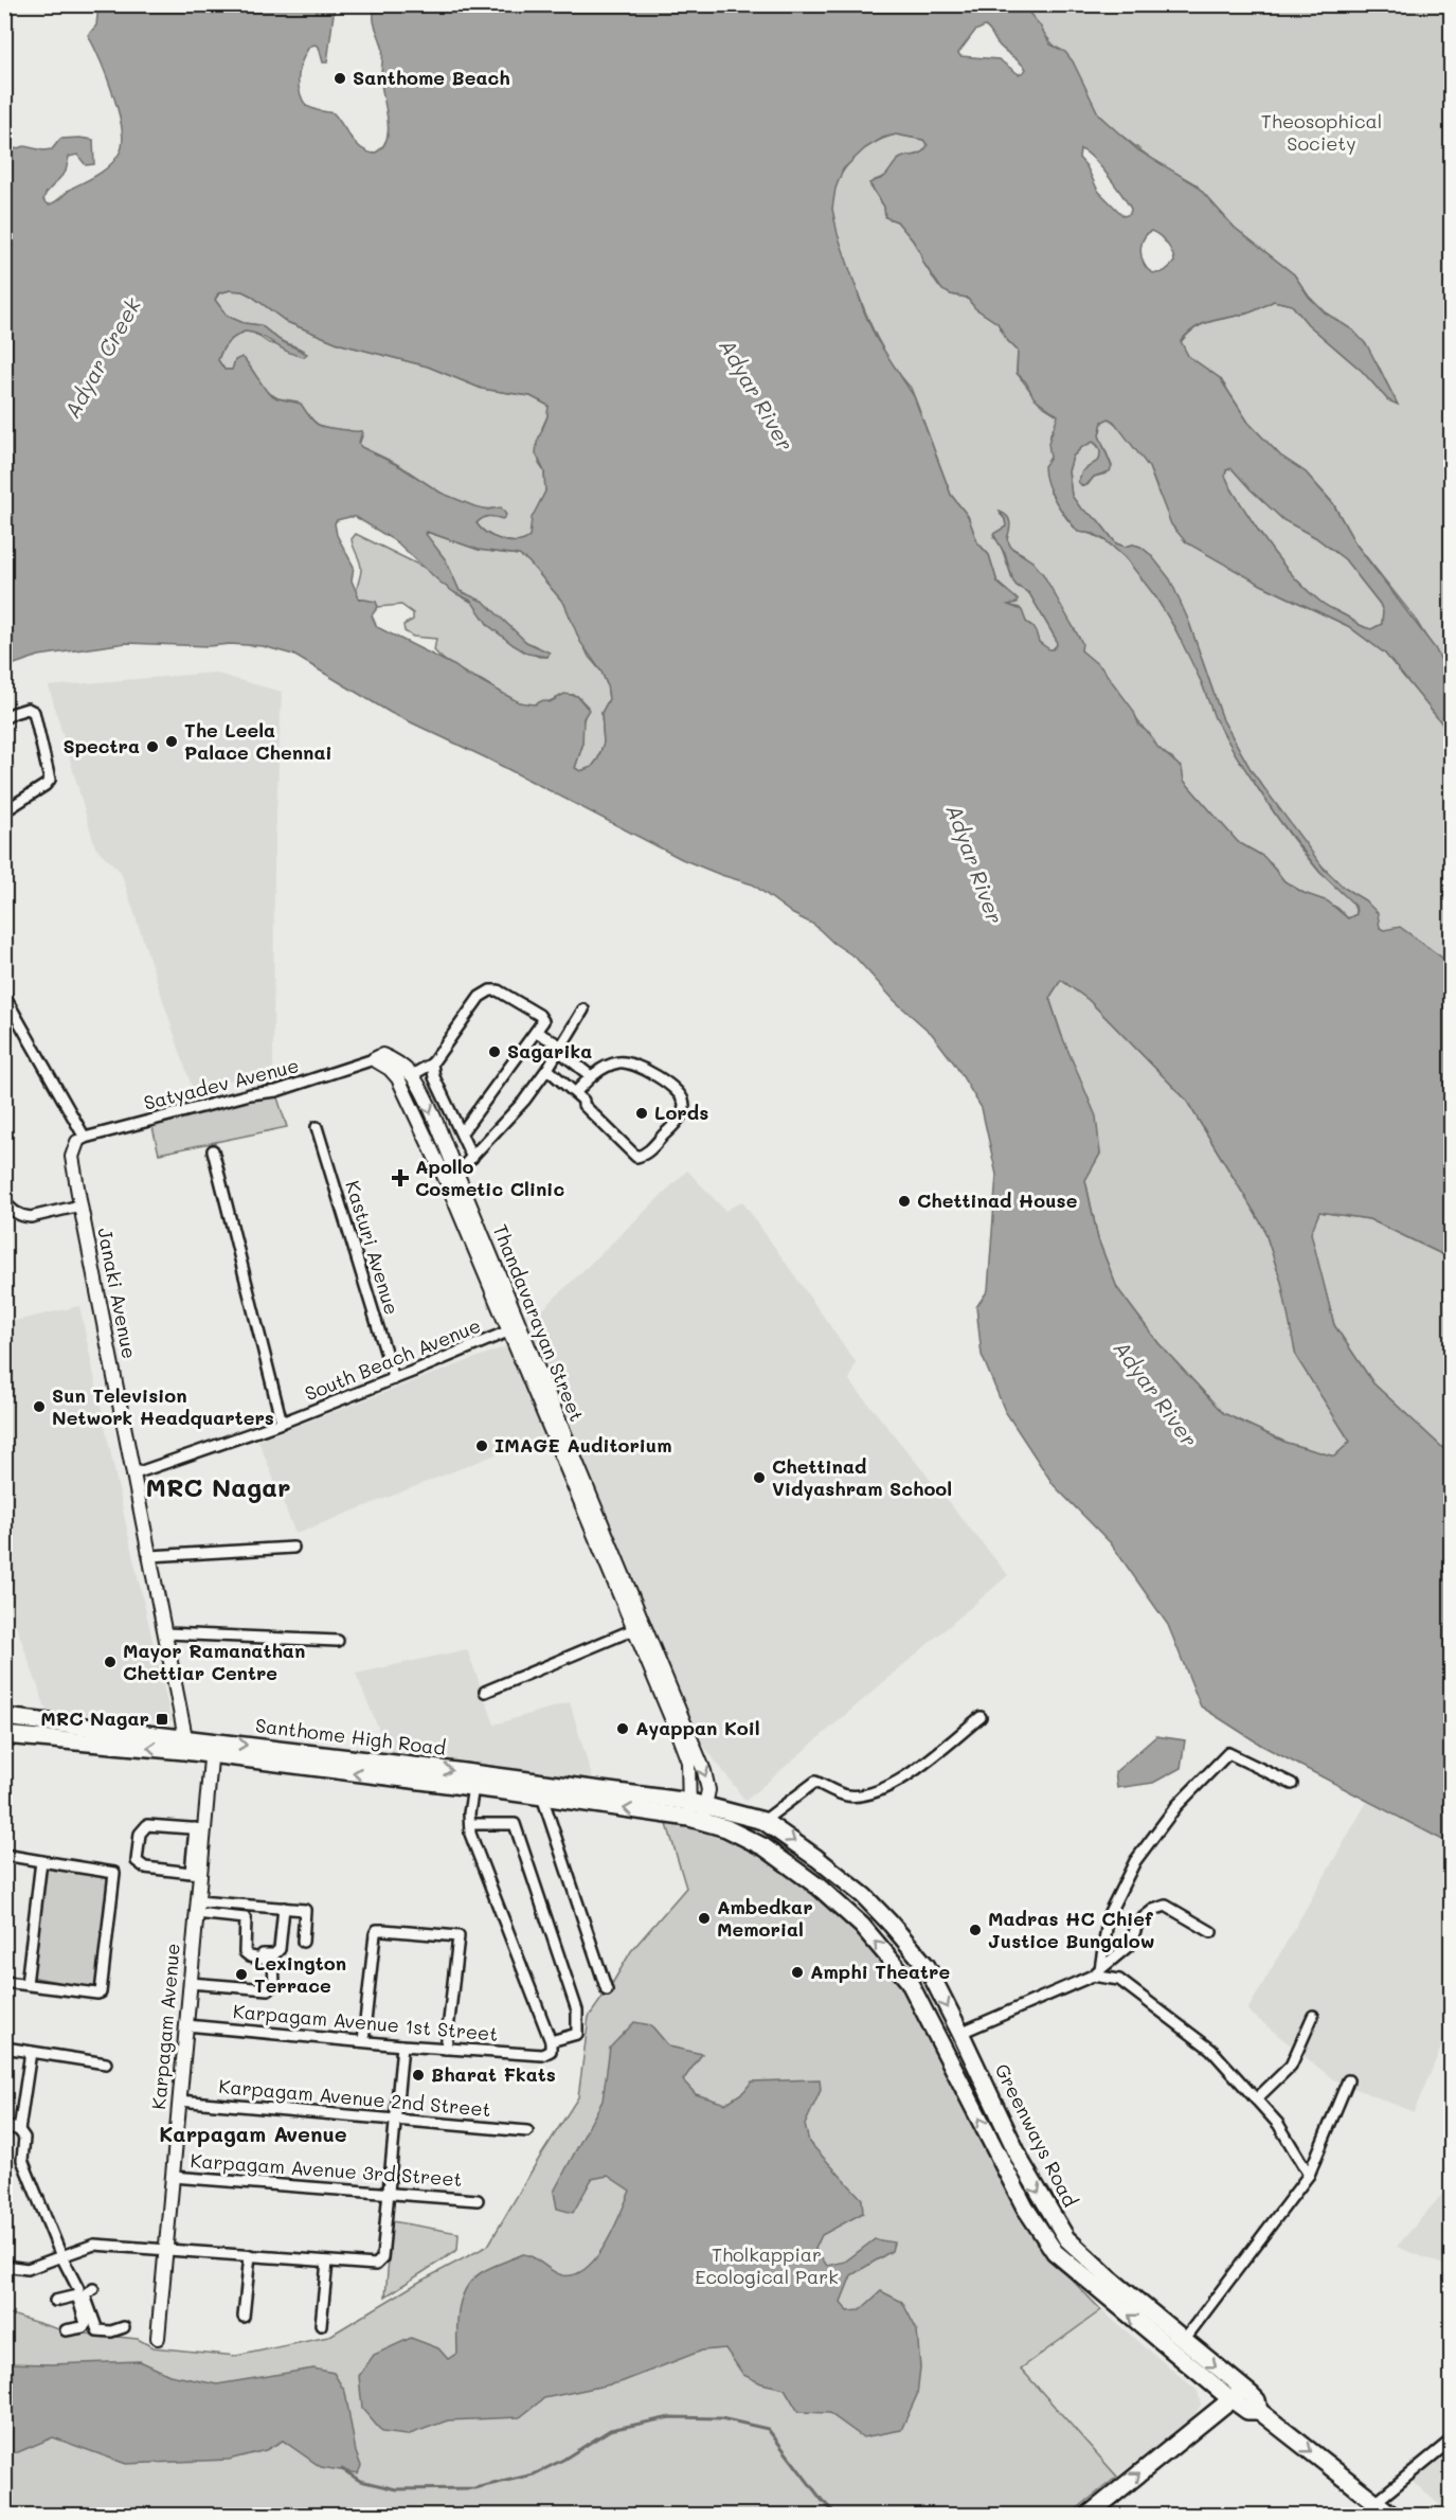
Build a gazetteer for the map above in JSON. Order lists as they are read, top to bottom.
{
  "streets": {
    "main road": ["Santhome High Road", "Greenways Road"],
    "street": [
      "Satyadev Avenue",
      "Kasturi Avenue",
      "Janaki Avenue",
      "Thandavarayan Street",
      "South Beach Avenue",
      "Karpagam Avenue 1st Street",
      "Karpagam Avenue",
      "Karpagam Avenue 2nd Street",
      "Karpagam Avenue 3rd Street"
    ]
  },
  "crossings": [
    ["Satyadev Avenue", "Janaki Avenue"],
    ["Satyadev Avenue", "Thandavarayan Street"],
    ["Kasturi Avenue", "South Beach Avenue"],
    ["Janaki Avenue", "South Beach Avenue"],
    ["Janaki Avenue", "Santhome High Road"],
    ["Thandavarayan Street", "South Beach Avenue"],
    ["Thandavarayan Street", "Santhome High Road"],
    ["Thandavarayan Street", "Greenways Road"],
    ["Santhome High Road", "Karpagam Avenue"],
    ["Santhome High Road", "Greenways Road"],
    ["Karpagam Avenue 1st Street", "Karpagam Avenue"],
    ["Karpagam Avenue", "Karpagam Avenue 2nd Street"],
    ["Karpagam Avenue", "Karpagam Avenue 3rd Street"]
  ],
  "districts": ["MRC Nagar", "Karpagam Avenue"],
  "water": ["Adyar Creek", "Adyar River"],
  "parks": ["Theosophical Society", "Tholkappiar Ecological Park"],
  "places": {
    "other": [
      "Santhome Beach",
      "The Leela Palace Chennai",
      "Spectra",
      "Sagarika",
      "Lords",
      "Chettinad House",
      "Sun Television Network Headquarters",
      "IMAGE Auditorium",
      "Chettinad Vidyashram School",
      "Mayor Ramanathan Chettiar Centre",
      "Ayappan Koil",
      "Ambedkar Memorial",
      "Madras HC Chief Justice Bungalow",
      "Amphi Theatre",
      "Lexington Terrace",
      "Bharat Fkats"
    ],
    "health": ["Apollo Cosmetic Clinic"],
    "transit": ["MRC Nagar"]
  }
}
